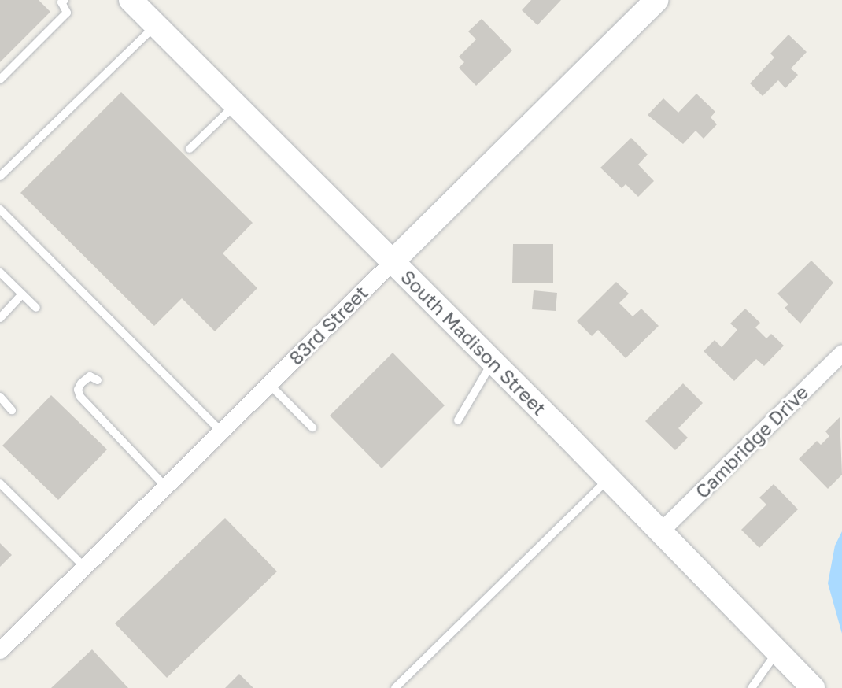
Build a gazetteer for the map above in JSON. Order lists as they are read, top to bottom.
{
  "streets": {
    "street": ["83rd Street", "South Madison Street", "Cambridge Drive"]
  },
  "crossings": [
    ["83rd Street", "South Madison Street"],
    ["South Madison Street", "Cambridge Drive"]
  ]
}
